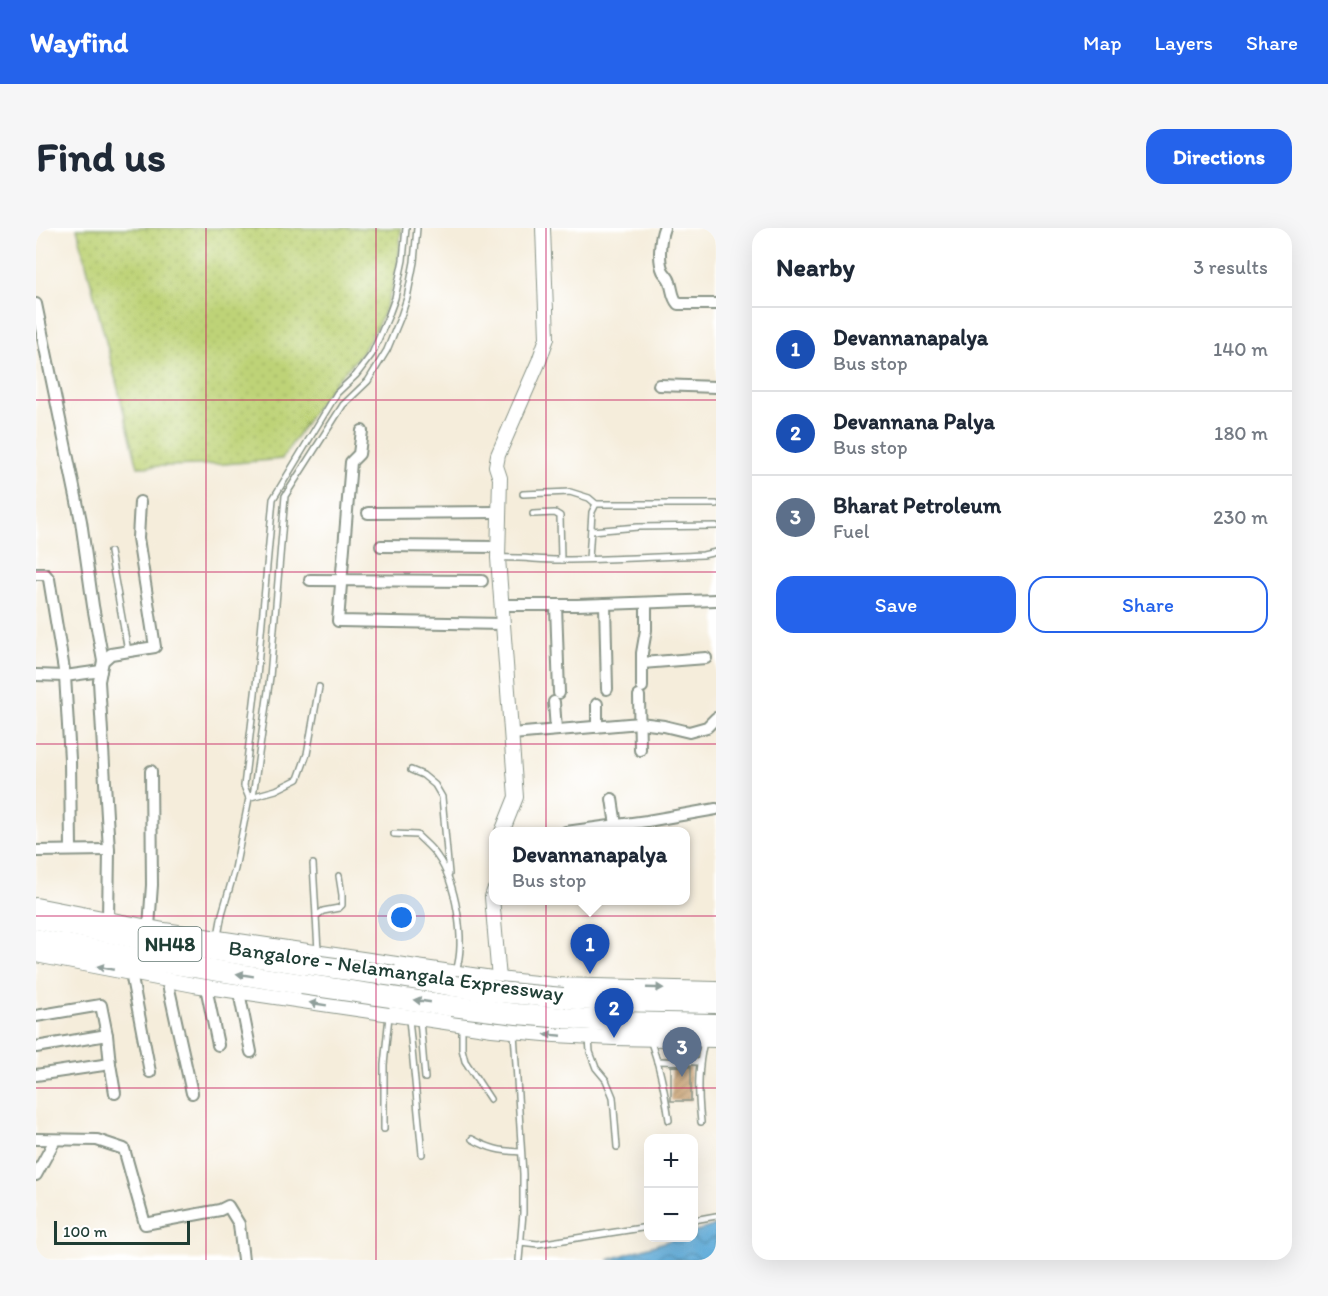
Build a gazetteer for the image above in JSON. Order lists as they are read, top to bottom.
{
  "streets": {
    "highway": ["NH48", "Bangalore - Nelamangala Expressway"]
  },
  "scale_bar": "100 m",
  "page": {
    "header": "Wayfind",
    "nav": ["Map", "Layers", "Share"],
    "buttons": [
      "Directions",
      ["Save", "Share"]
    ],
    "title": "Find us",
    "heading": ["Nearby", "3 results"],
    "list": [
      {
        "mark": "1",
        "name": "Devannanapalya",
        "note": "Bus stop",
        "value": "140 m"
      },
      {
        "mark": "2",
        "name": "Devannana Palya",
        "note": "Bus stop",
        "value": "180 m"
      },
      {
        "mark": "3",
        "name": "Bharat Petroleum",
        "note": "Fuel",
        "value": "230 m"
      }
    ],
    "popup": ["Devannanapalya", "Bus stop"],
    "pins": ["1", "2", "3"],
    "map_buttons": ["+", "−"],
    "scale": "100 m"
  }
}
